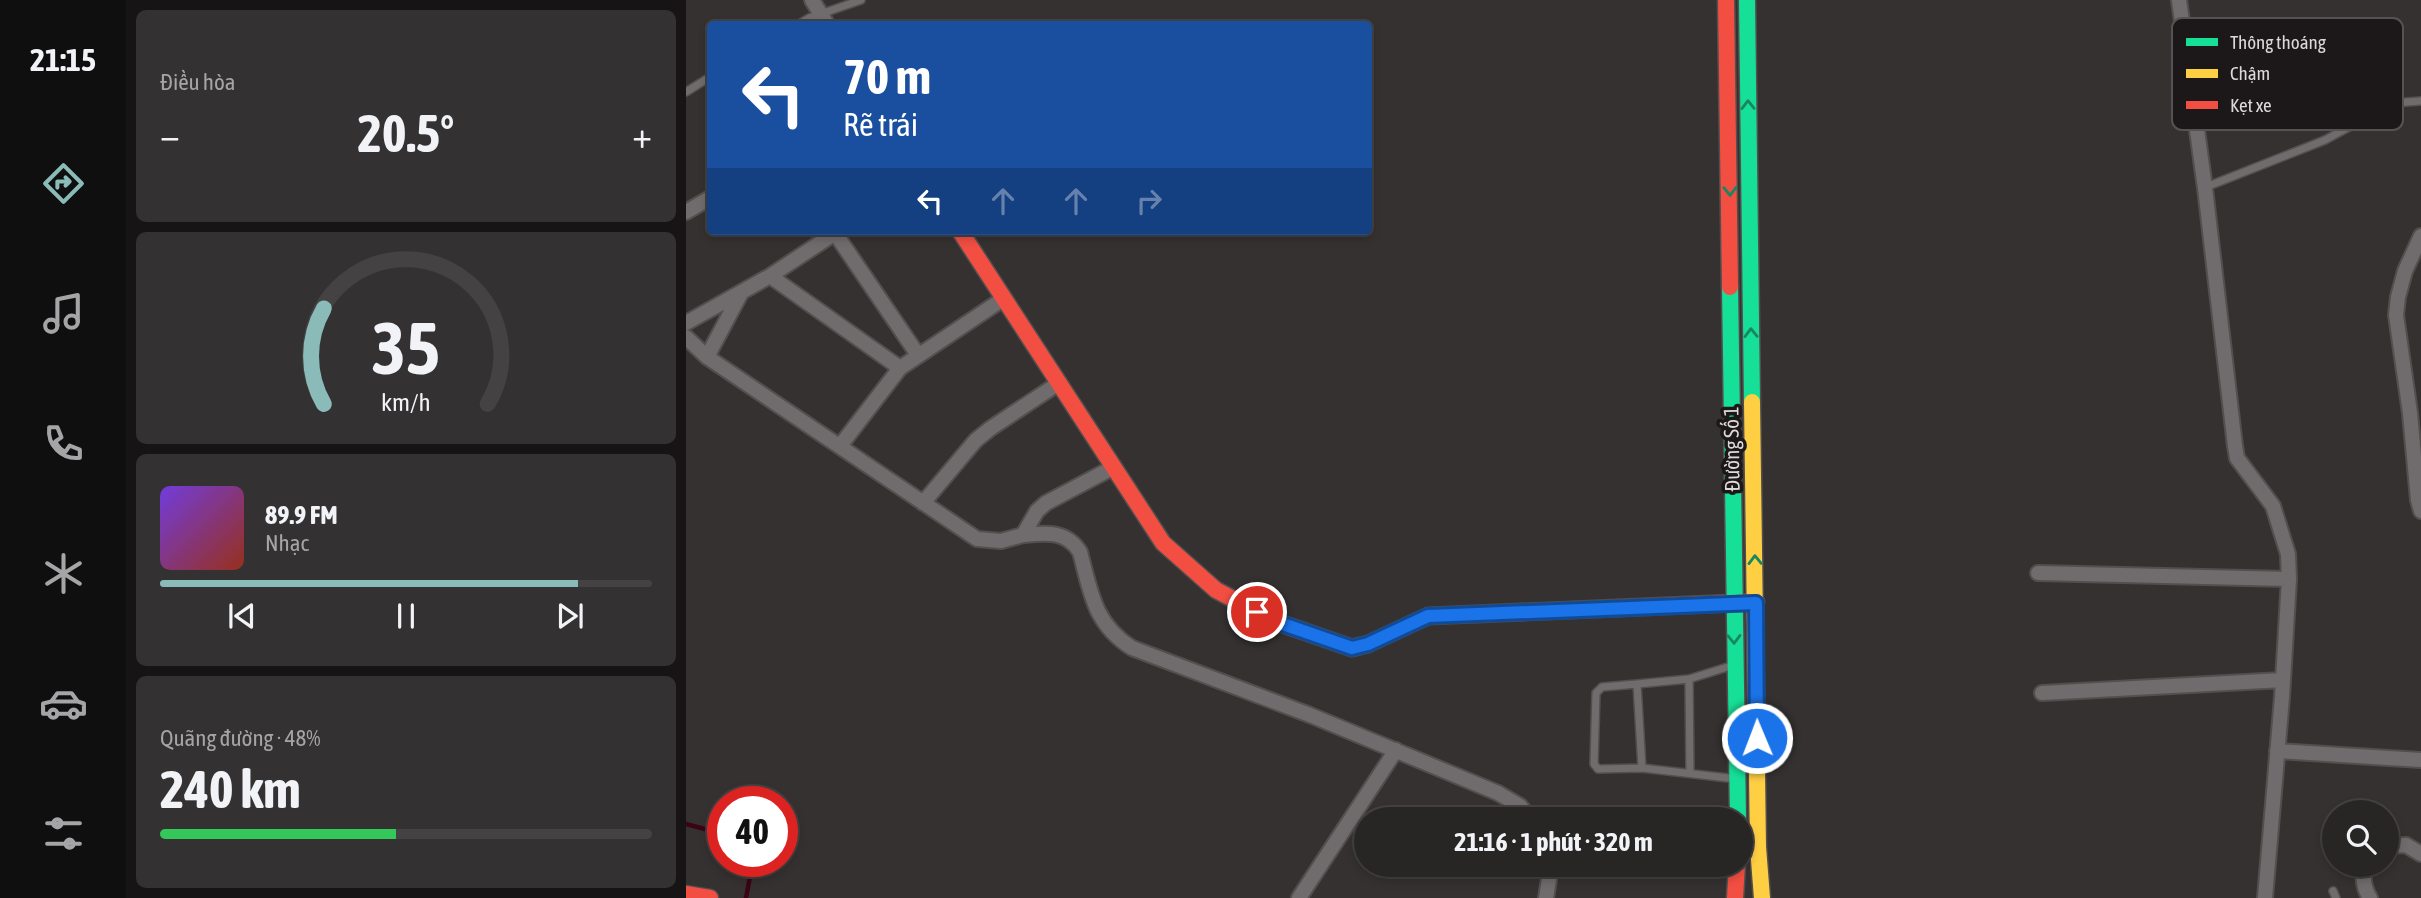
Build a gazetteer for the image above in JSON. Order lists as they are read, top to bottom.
{
  "streets": {
    "main road": ["Đường Số 1"]
  },
  "legend": ["Thông thoáng", "Chậm", "Kẹt xe"],
  "page": {
    "tabs": "21:15",
    "tile": [
      "Điều hòa",
      ["Quãng đường · 48%", "240 km"]
    ],
    "turn": ["70 m", "Rẽ trái"],
    "heat": ["−", "20.5°", "+"],
    "song": ["89.9 FM", "Nhạc"],
    "limit": "40",
    "trip": "21:16 · 1 phút · 320 m",
    "gauge": ["35", "km/h"]
  }
}
